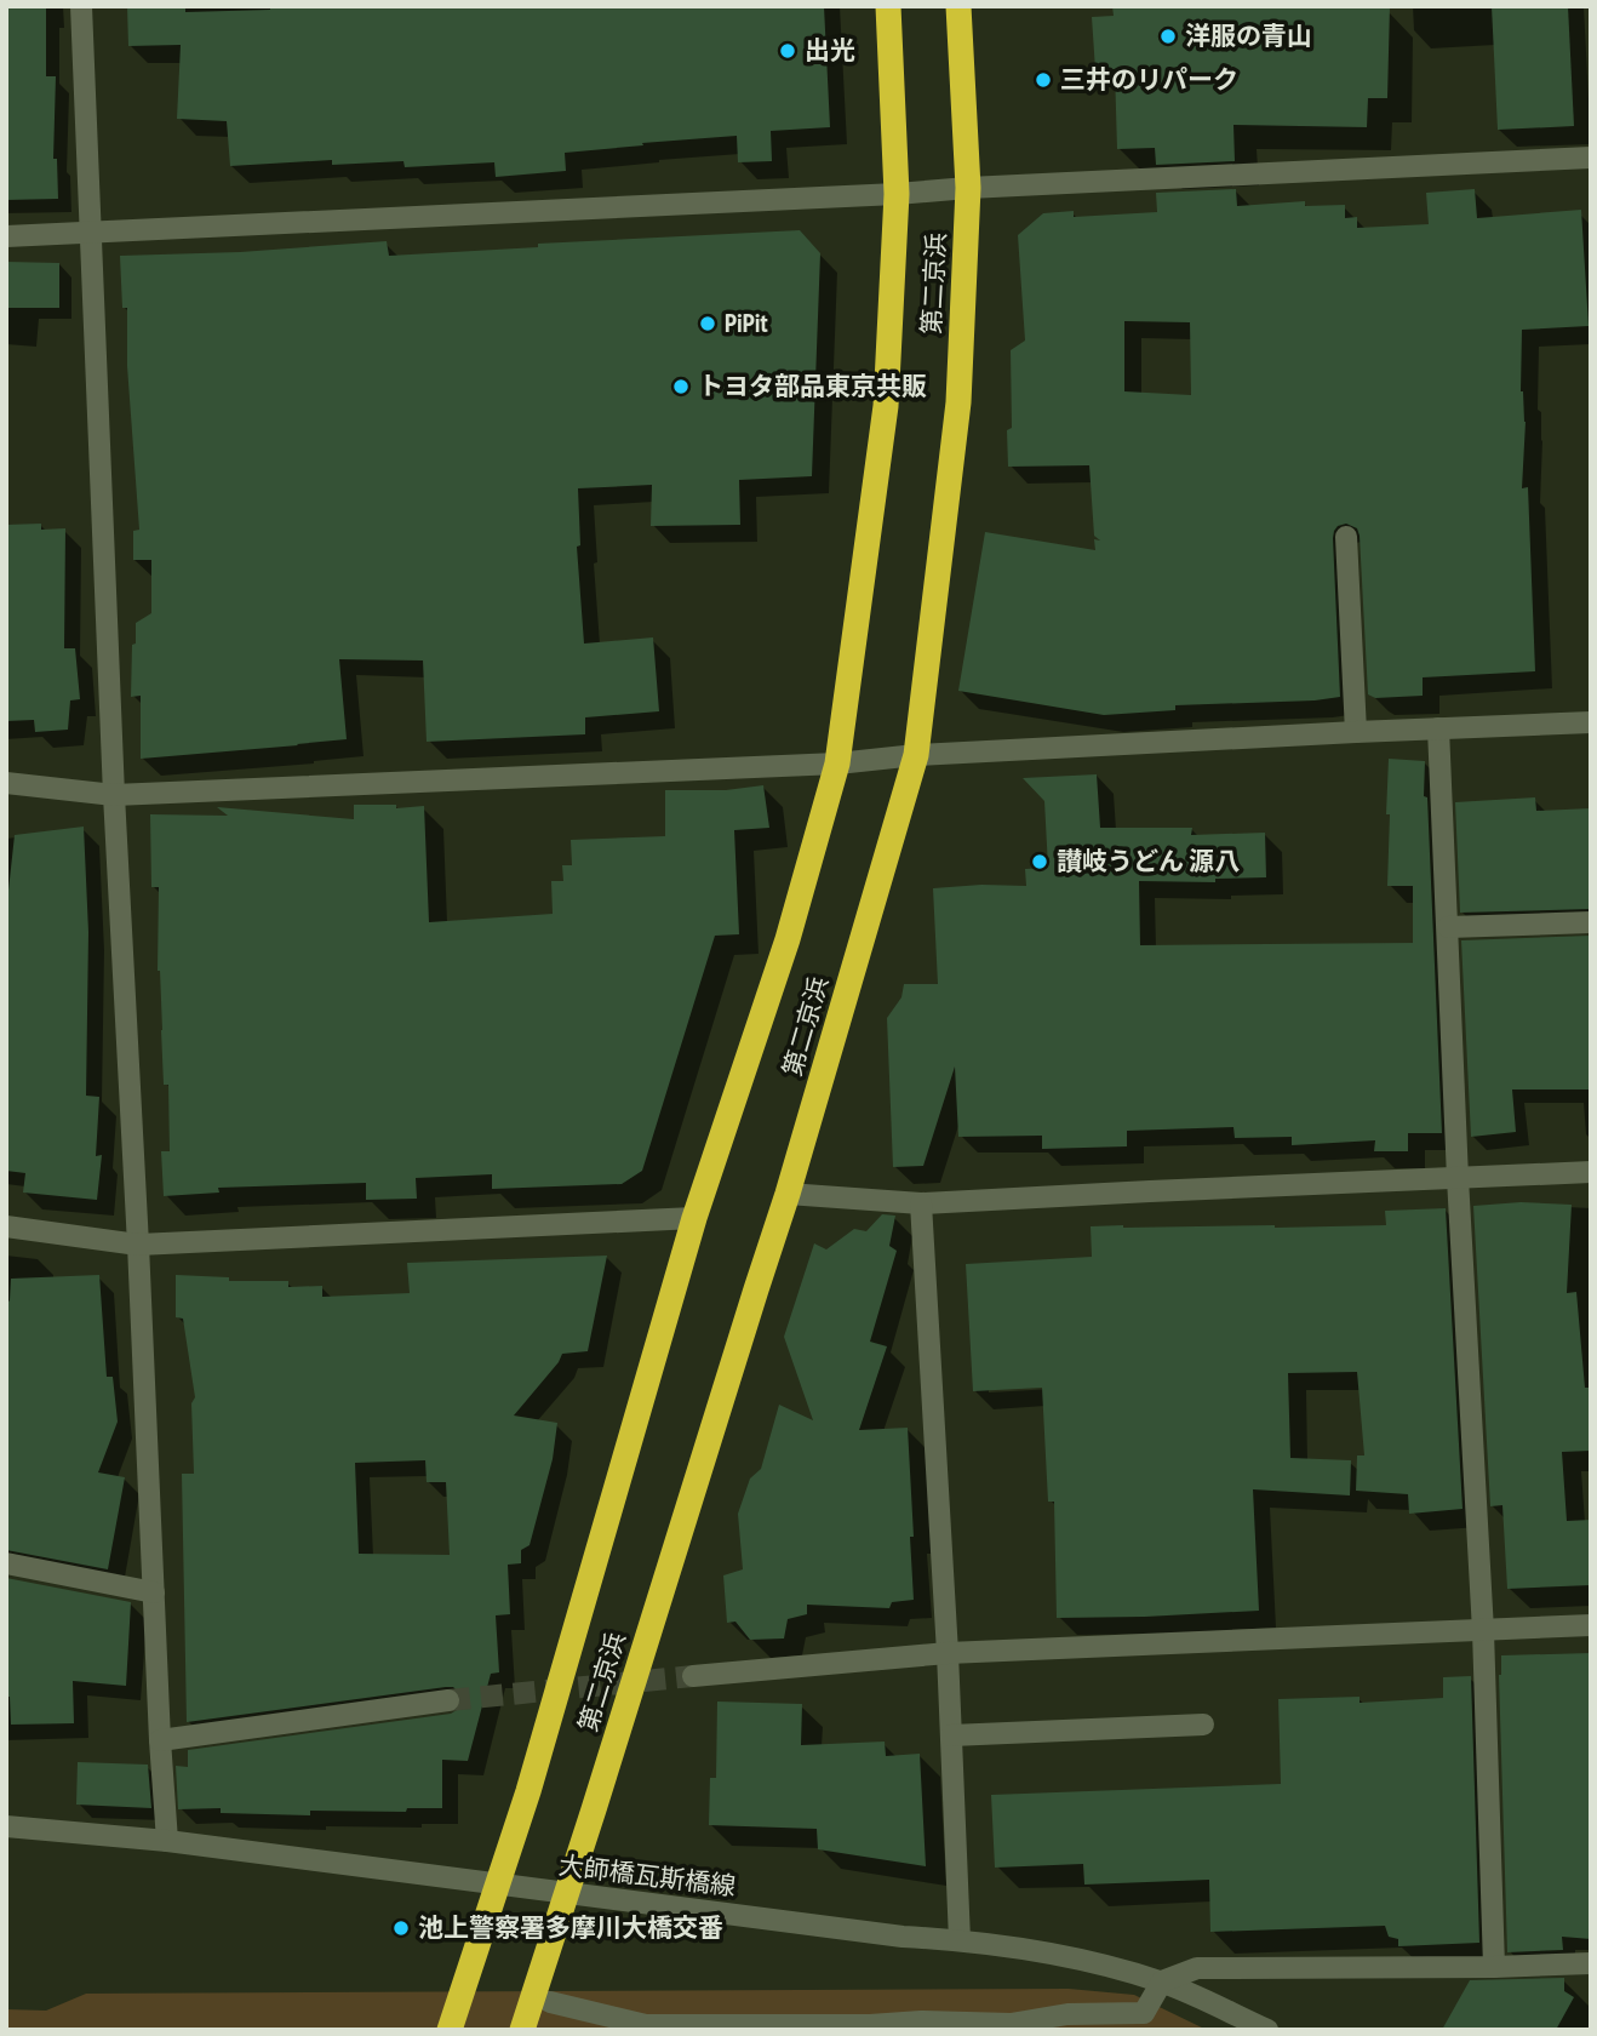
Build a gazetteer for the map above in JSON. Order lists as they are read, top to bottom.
{
  "streets": {
    "highway": ["第二京浜"],
    "street": ["大師橋瓦斯橋線"]
  },
  "places": [
    "洋服の青山",
    "出光",
    "三井のリパーク",
    "PiPit",
    "トヨタ部品東京共販",
    "讃岐うどん 源八",
    "池上警察署多摩川大橋交番"
  ]
}
